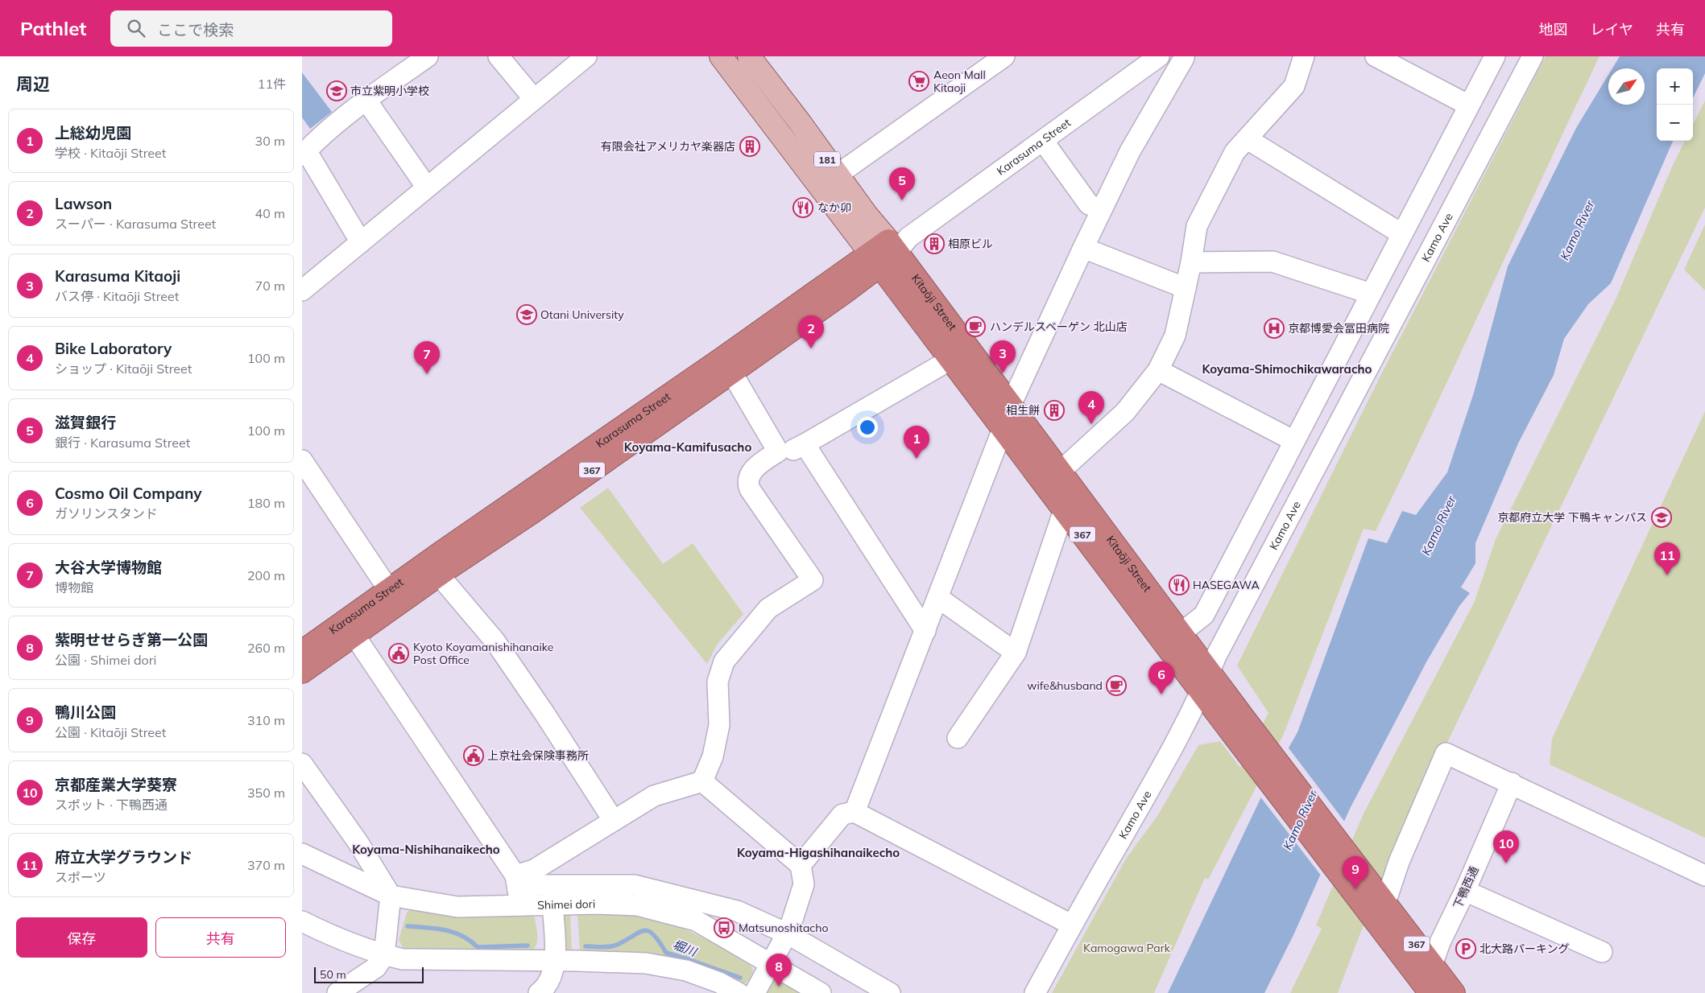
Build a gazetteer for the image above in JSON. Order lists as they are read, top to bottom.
{
  "streets": {
    "highway": ["Karasuma Street", "Kitaōji Street", "367"],
    "main road": ["181"],
    "street": ["Kamo Ave", "下鴨西通", "Shimei dori"]
  },
  "crossings": [
    ["Karasuma Street", "Kitaōji Street"],
    ["Kamo Ave", "Kitaōji Street"],
    ["Kitaōji Street", "下鴨西通"]
  ],
  "districts": [
    "Koyama-Shimochikawaracho",
    "Koyama-Kamifusacho",
    "Koyama-Nishihanaikecho",
    "Koyama-Higashihanaikecho"
  ],
  "water": ["Kamo River", "堀川"],
  "parks": ["Kamogawa Park"],
  "places": {
    "supermarket": ["Aeon Mall Kitaoji"],
    "school or university": ["市立紫明小学校", "Otani University", "京都府立大学 下鴨キャンパス"],
    "building": ["有限会社アメリカヤ楽器店", "相原ビル", "相生餅"],
    "restaurant": ["なか卯", "HASEGAWA"],
    "cafe": ["ハンデルスベーゲン 北山店", "wife&husband"],
    "hospital": ["京都博愛会冨田病院"],
    "public building": ["Kyoto Koyamanishihanaike Post Office", "上京社会保険事務所"],
    "bus stop": ["Matsunoshitacho"],
    "parking": ["北大路パーキング"]
  },
  "scale_bar": "50 m",
  "north": "top right",
  "page": {
    "header": "Pathlet",
    "search": "ここで検索",
    "nav": ["地図", "レイヤ", "共有"],
    "heading": ["周辺", "11件"],
    "map_buttons": ["+", "−"],
    "list": [
      {
        "mark": "1",
        "name": "上総幼児園",
        "note": "学校 · Kitaōji Street",
        "value": "30 m"
      },
      {
        "mark": "2",
        "name": "Lawson",
        "note": "スーパー · Karasuma Street",
        "value": "40 m"
      },
      {
        "mark": "3",
        "name": "Karasuma Kitaoji",
        "note": "バス停 · Kitaōji Street",
        "value": "70 m"
      },
      {
        "mark": "4",
        "name": "Bike Laboratory",
        "note": "ショップ · Kitaōji Street",
        "value": "100 m"
      },
      {
        "mark": "5",
        "name": "滋賀銀行",
        "note": "銀行 · Karasuma Street",
        "value": "100 m"
      },
      {
        "mark": "6",
        "name": "Cosmo Oil Company",
        "note": "ガソリンスタンド",
        "value": "180 m"
      },
      {
        "mark": "7",
        "name": "大谷大学博物館",
        "note": "博物館",
        "value": "200 m"
      },
      {
        "mark": "8",
        "name": "紫明せせらぎ第一公園",
        "note": "公園 · Shimei dori",
        "value": "260 m"
      },
      {
        "mark": "9",
        "name": "鴨川公園",
        "note": "公園 · Kitaōji Street",
        "value": "310 m"
      },
      {
        "mark": "10",
        "name": "京都産業大学葵寮",
        "note": "スポット · 下鴨西通",
        "value": "350 m"
      },
      {
        "mark": "11",
        "name": "府立大学グラウンド",
        "note": "スポーツ",
        "value": "370 m"
      }
    ],
    "pins": [
      "5",
      "2",
      "3",
      "7",
      "4",
      "1",
      "11",
      "6",
      "10",
      "9",
      "8"
    ],
    "buttons": ["保存", "共有"],
    "scale": "50 m"
  }
}
